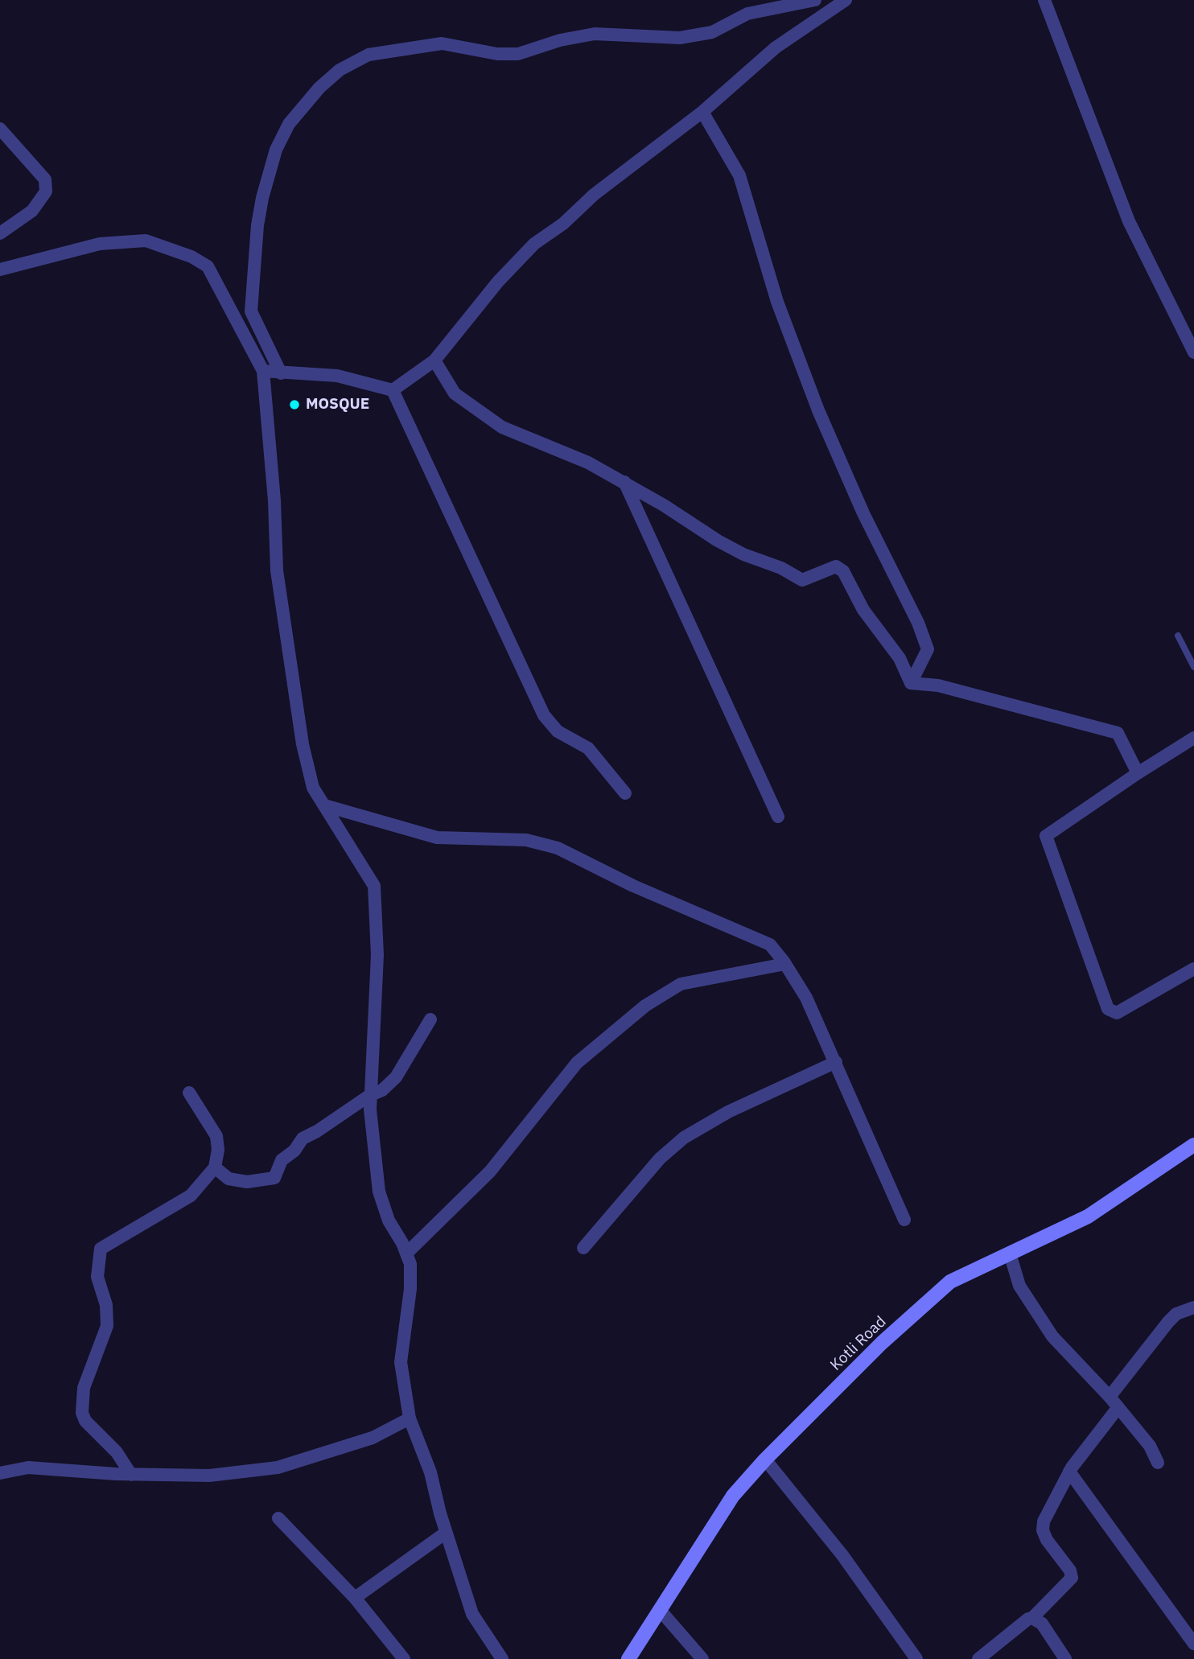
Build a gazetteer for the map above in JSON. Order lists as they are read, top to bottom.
{
  "streets": {
    "main road": ["Kotli Road"]
  },
  "places": ["MOSQUE"]
}
